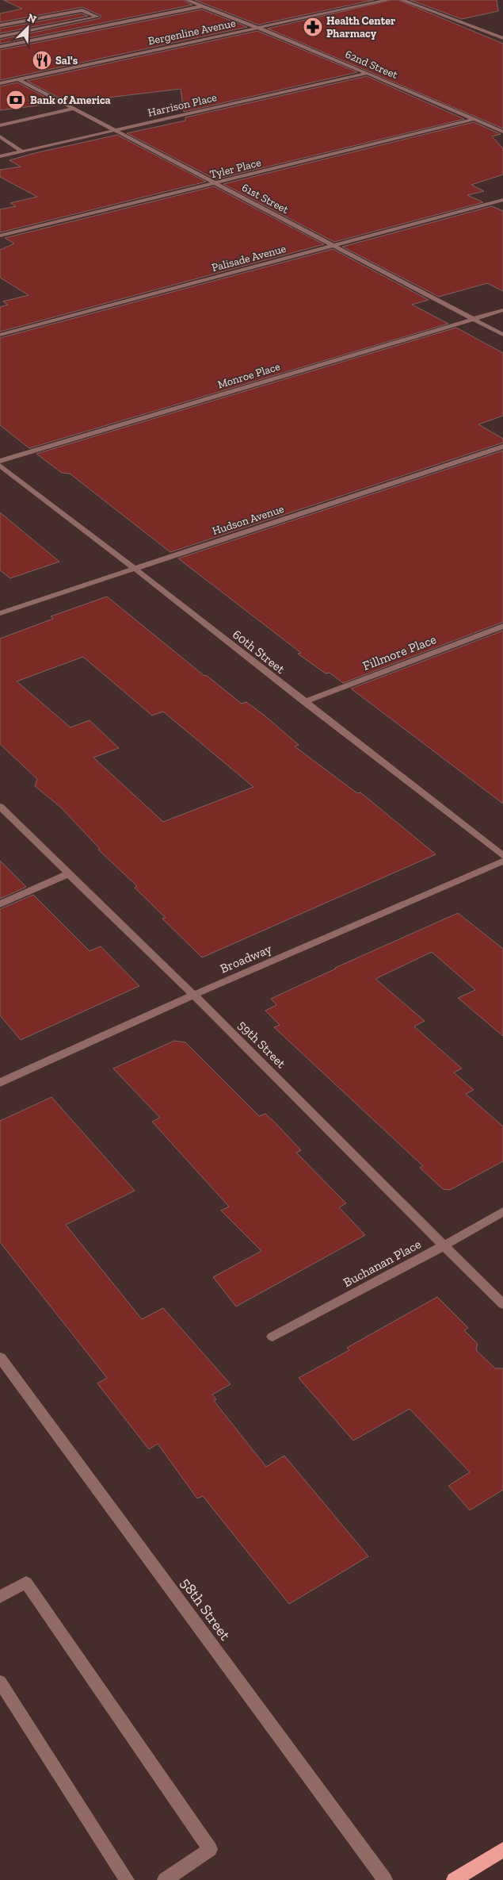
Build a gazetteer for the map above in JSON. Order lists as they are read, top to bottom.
{
  "streets": {
    "street": [
      "Bergenline Avenue",
      "62nd Street",
      "Harrison Place",
      "Tyler Place",
      "61st Street",
      "Palisade Avenue",
      "Monroe Place",
      "Hudson Avenue",
      "60th Street",
      "Fillmore Place",
      "Broadway",
      "59th Street",
      "Buchanan Place",
      "58th Street"
    ]
  },
  "crossings": [
    ["Bergenline Avenue", "62nd Street"],
    ["Bergenline Avenue", "61st Street"],
    ["62nd Street", "Harrison Place"],
    ["62nd Street", "Tyler Place"],
    ["Harrison Place", "61st Street"],
    ["Tyler Place", "61st Street"],
    ["61st Street", "Palisade Avenue"],
    ["61st Street", "Monroe Place"],
    ["Hudson Avenue", "60th Street"],
    ["60th Street", "Fillmore Place"],
    ["Broadway", "59th Street"],
    ["59th Street", "Buchanan Place"]
  ],
  "places": {
    "pharmacy": ["Health Center Pharmacy"],
    "restaurant": ["Sal's"],
    "bank": ["Bank of America"]
  },
  "north": "top right"
}
